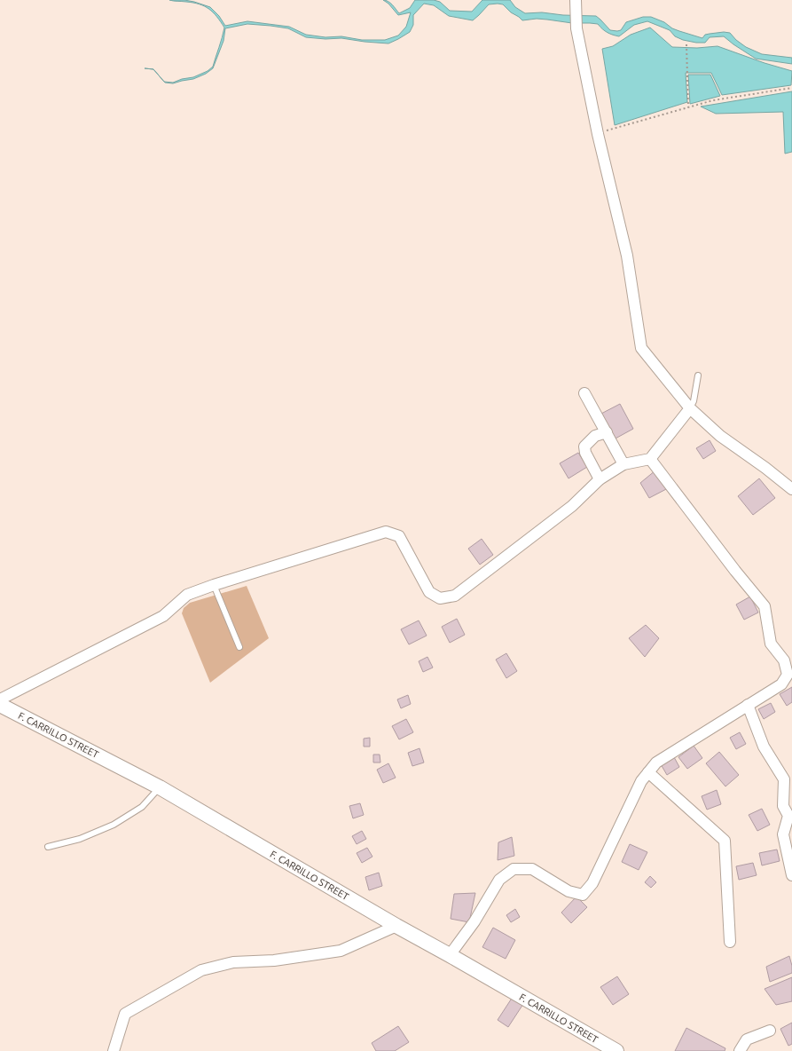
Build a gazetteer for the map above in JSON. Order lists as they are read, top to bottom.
{
  "streets": {
    "street": ["F. CARRILLO STREET"]
  }
}
